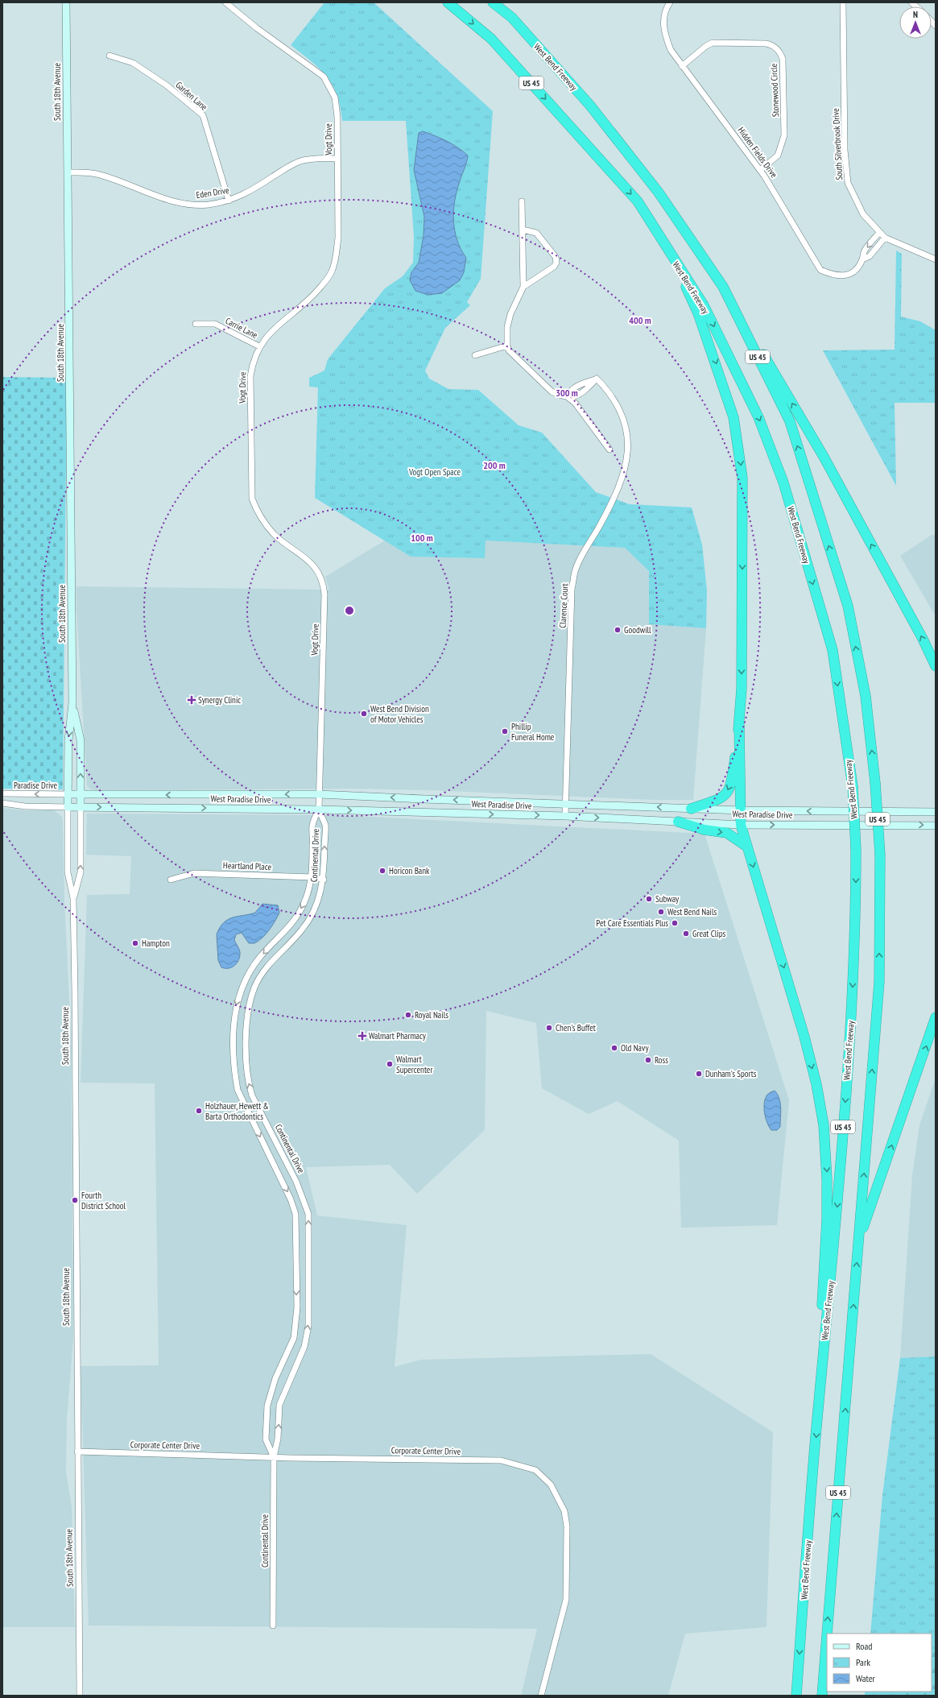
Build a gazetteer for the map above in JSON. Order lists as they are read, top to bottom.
{
  "streets": {
    "highway": ["West Bend Freeway", "US 45"],
    "street": [
      "Stonewood Circle",
      "South 18th Avenue",
      "Garden Lane",
      "Vogt Drive",
      "South Silverbrook Drive",
      "Hidden Fields Drive",
      "Eden Drive",
      "Carrie Lane",
      "Clarence Court",
      "Paradise Drive",
      "West Paradise Drive",
      "Continental Drive",
      "Heartland Place",
      "Corporate Center Drive"
    ]
  },
  "crossings": [
    ["Stonewood Circle", "Hidden Fields Drive"],
    ["South 18th Avenue", "Eden Drive"],
    ["South 18th Avenue", "Paradise Drive"],
    ["South 18th Avenue", "West Paradise Drive"],
    ["South 18th Avenue", "Corporate Center Drive"],
    ["Garden Lane", "Eden Drive"],
    ["Vogt Drive", "Eden Drive"],
    ["Vogt Drive", "Carrie Lane"],
    ["Vogt Drive", "West Paradise Drive"],
    ["Vogt Drive", "Continental Drive"],
    ["South Silverbrook Drive", "Hidden Fields Drive"],
    ["Clarence Court", "West Paradise Drive"],
    ["Paradise Drive", "West Paradise Drive"],
    ["West Paradise Drive", "Continental Drive"],
    ["Continental Drive", "Heartland Place"],
    ["Continental Drive", "Corporate Center Drive"]
  ],
  "parks": ["Vogt Open Space"],
  "places": {
    "other": [
      "Goodwill",
      "West Bend Division of Motor Vehicles",
      "Phillip Funeral Home",
      "Horicon Bank",
      "Subway",
      "West Bend Nails",
      "Pet Care Essentials Plus",
      "Great Clips",
      "Hampton",
      "Royal Nails",
      "Chen's Buffet",
      "Old Navy",
      "Ross",
      "Walmart Supercenter",
      "Dunham's Sports",
      "Holzhauer, Hewett & Barta Orthodontics",
      "Fourth District School"
    ],
    "health": ["Synergy Clinic", "Walmart Pharmacy"]
  },
  "legend": ["Road", "Park", "Water"],
  "north": "top",
  "rings": [
    "400 m",
    "300 m",
    "200 m",
    "100 m"
  ]
}
